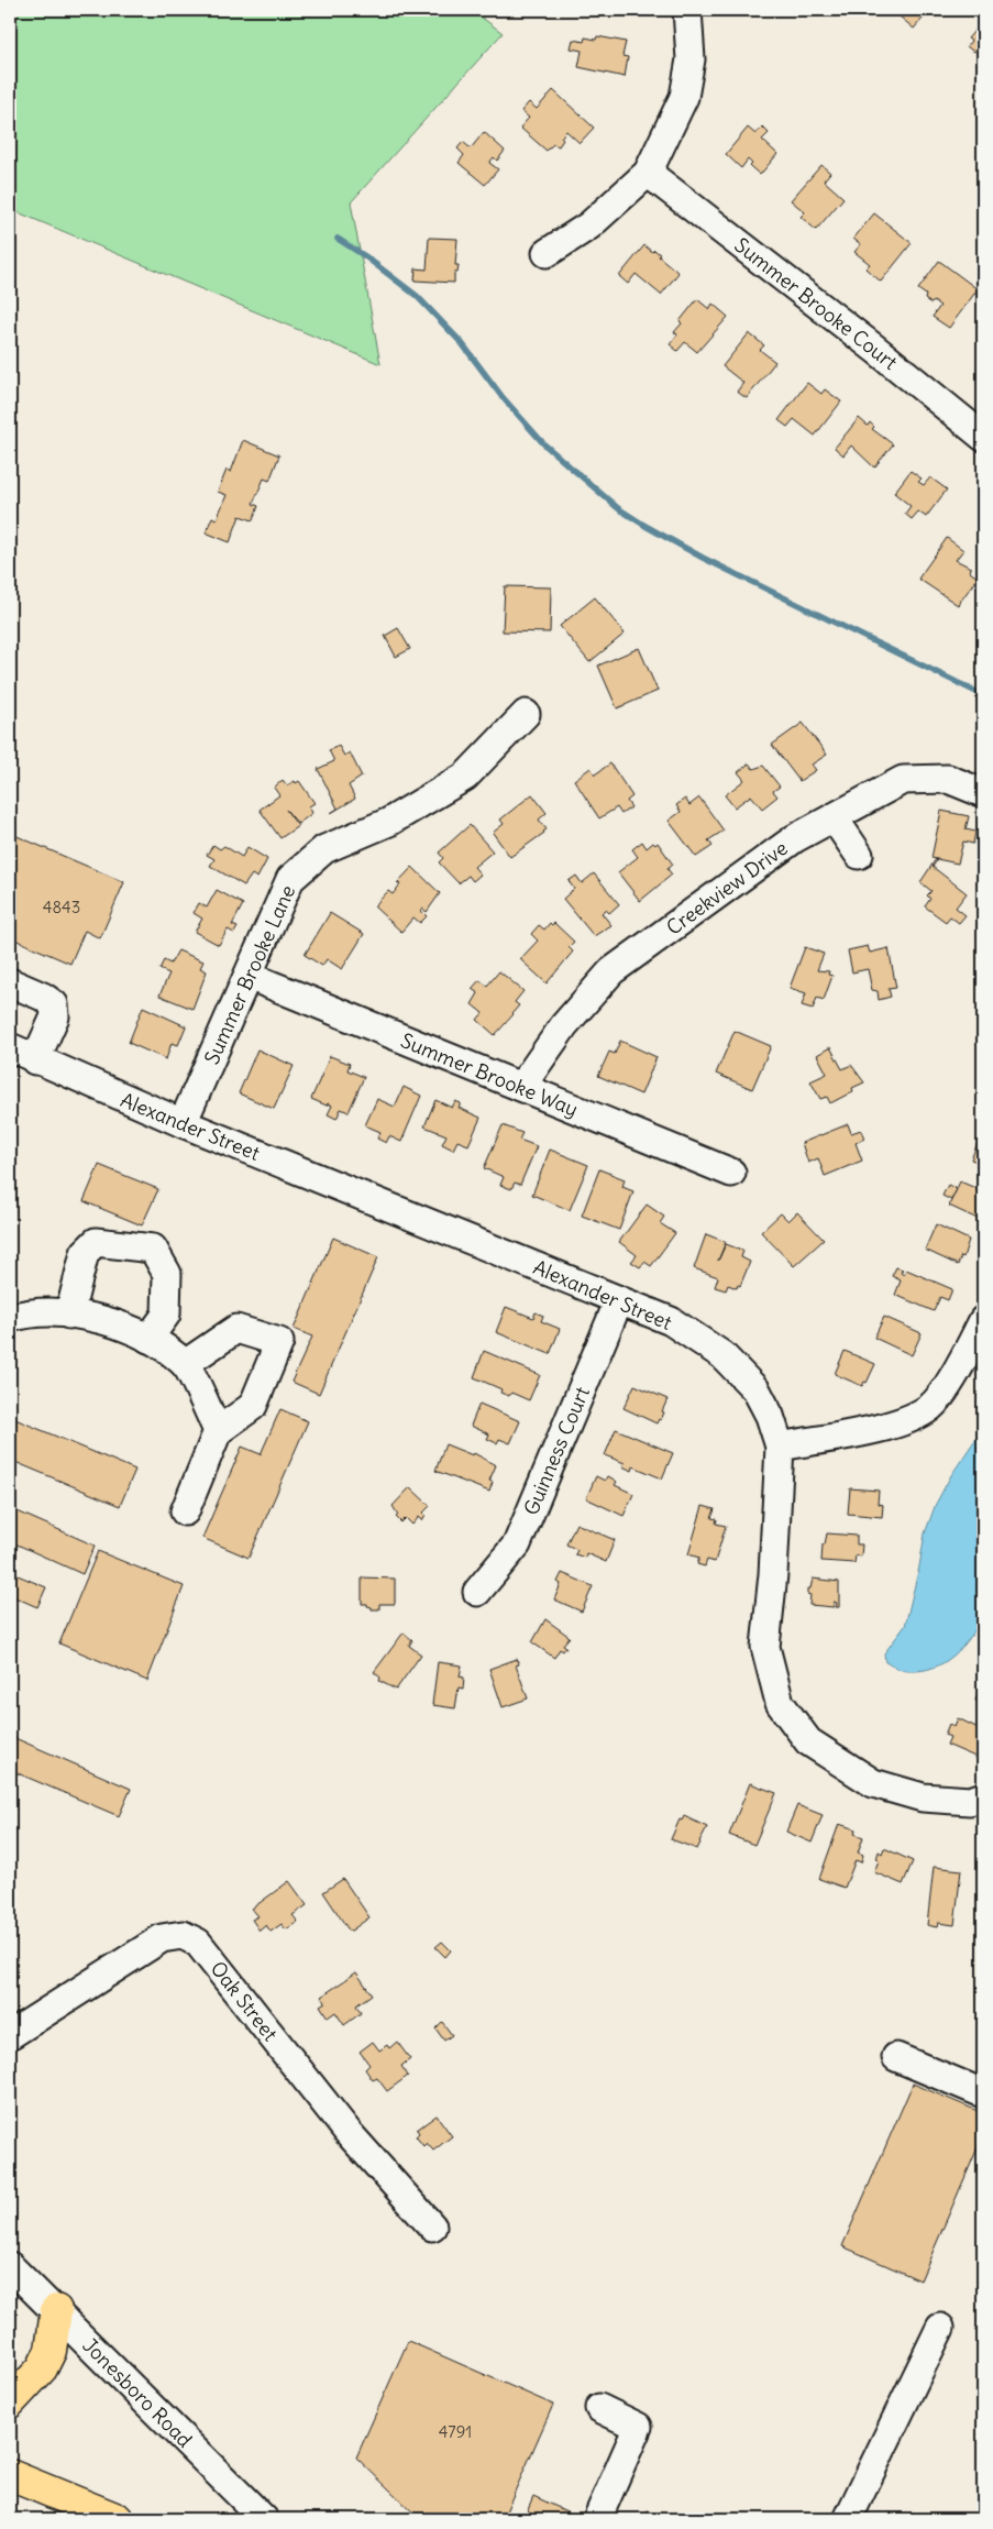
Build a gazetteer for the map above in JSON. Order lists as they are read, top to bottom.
{
  "streets": {
    "street": [
      "Summer Brooke Court",
      "Creekview Drive",
      "Summer Brooke Lane",
      "Summer Brooke Way",
      "Alexander Street",
      "Guinness Court",
      "Oak Street",
      "Jonesboro Road"
    ]
  },
  "crossings": [
    ["Creekview Drive", "Summer Brooke Way"],
    ["Summer Brooke Lane", "Summer Brooke Way"],
    ["Summer Brooke Lane", "Alexander Street"],
    ["Alexander Street", "Guinness Court"]
  ],
  "house_numbers": ["4843", "4791"]
}
